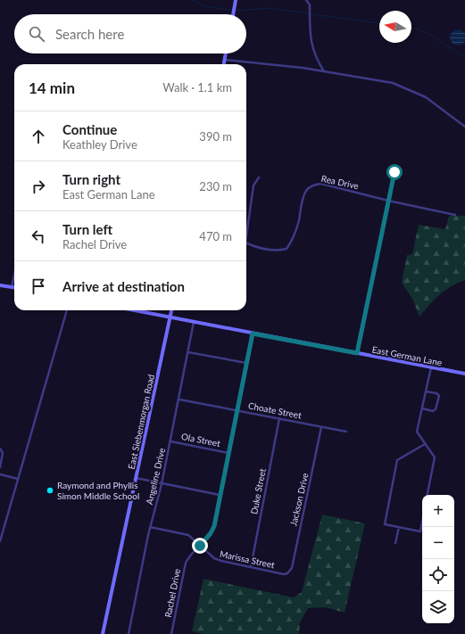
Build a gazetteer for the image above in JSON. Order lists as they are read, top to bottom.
{
  "streets": {
    "street": [
      "Rea Drive",
      "East German Lane",
      "Choate Street",
      "East Siebenmorgan Road",
      "Ola Street",
      "Angeline Drive",
      "Duke Street",
      "Jackson Drive",
      "Marissa Street",
      "Rachel Drive"
    ]
  },
  "crossings": [
    ["East German Lane", "East Siebenmorgan Road"],
    ["East German Lane", "Angeline Drive"],
    ["East German Lane", "Rachel Drive"],
    ["Choate Street", "Angeline Drive"],
    ["Choate Street", "Duke Street"],
    ["Choate Street", "Jackson Drive"],
    ["Choate Street", "Rachel Drive"],
    ["Ola Street", "Angeline Drive"],
    ["Ola Street", "Rachel Drive"],
    ["Angeline Drive", "Marissa Street"],
    ["Duke Street", "Marissa Street"],
    ["Jackson Drive", "Marissa Street"],
    ["Marissa Street", "Rachel Drive"]
  ],
  "places": ["Raymond and Phyllis Simon Middle School"],
  "north": "left",
  "page": {
    "search": "Search here",
    "heading": ["14 min", "Walk · 1.1 km"],
    "list": [
      ["Continue", "Keathley Drive", "390 m"],
      ["Turn right", "East German Lane", "230 m"],
      ["Turn left", "Rachel Drive", "470 m"],
      "Arrive at destination"
    ],
    "map_buttons": ["+", "−"]
  }
}
